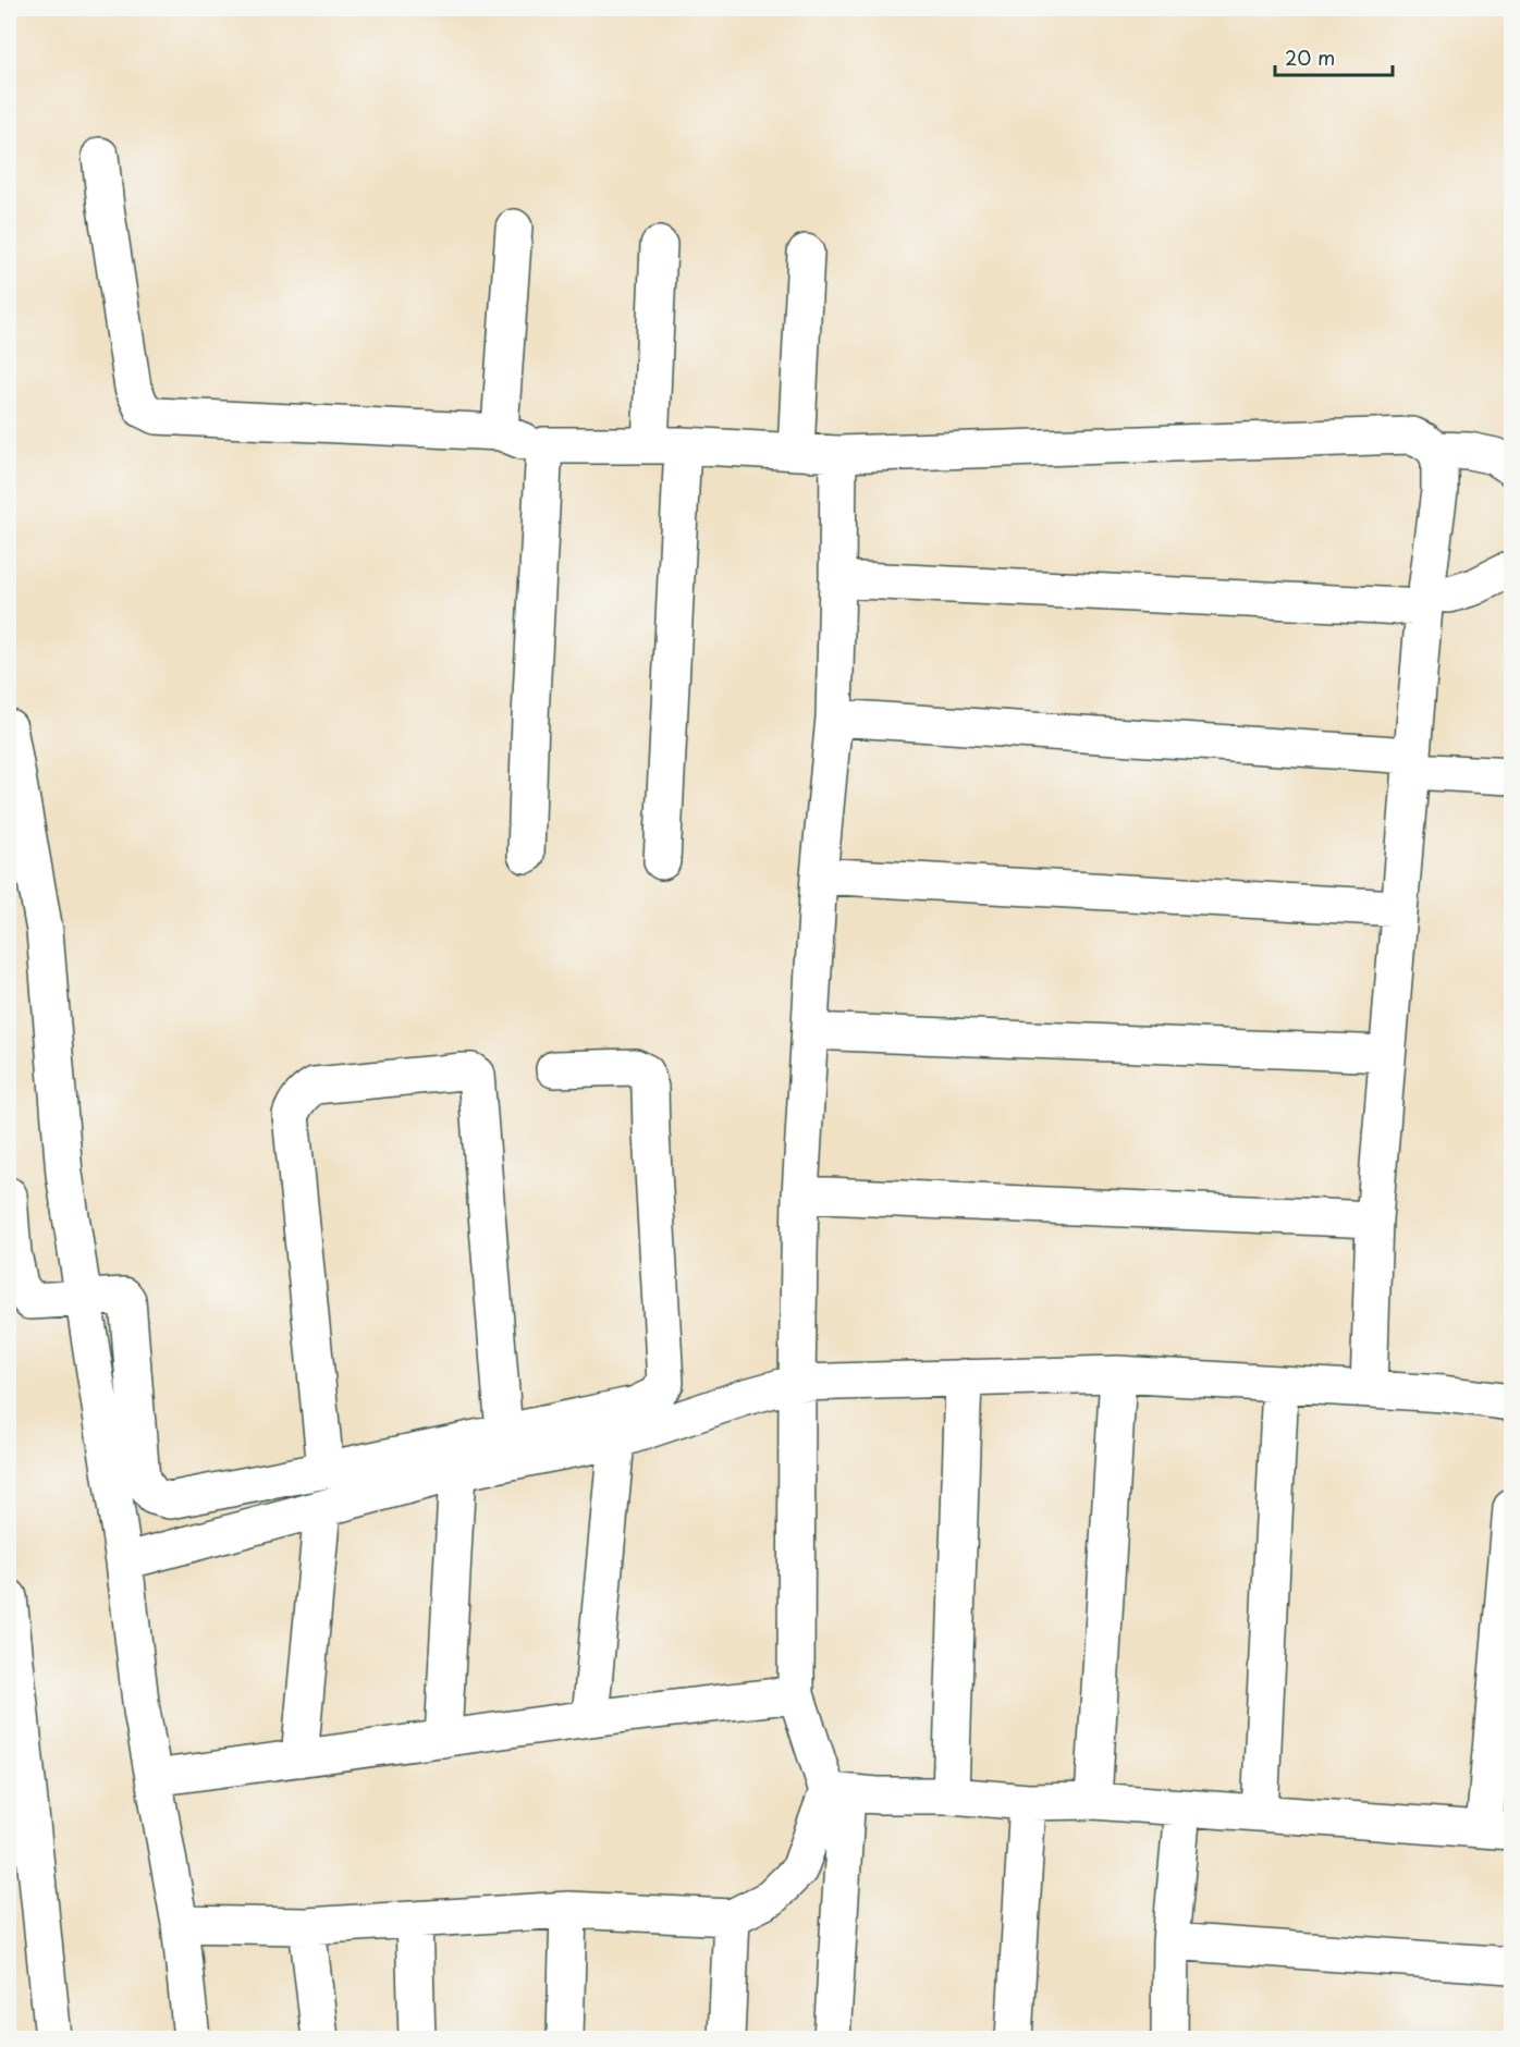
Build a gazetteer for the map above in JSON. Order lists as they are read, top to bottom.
{
  "scale_bar": "20 m"
}
